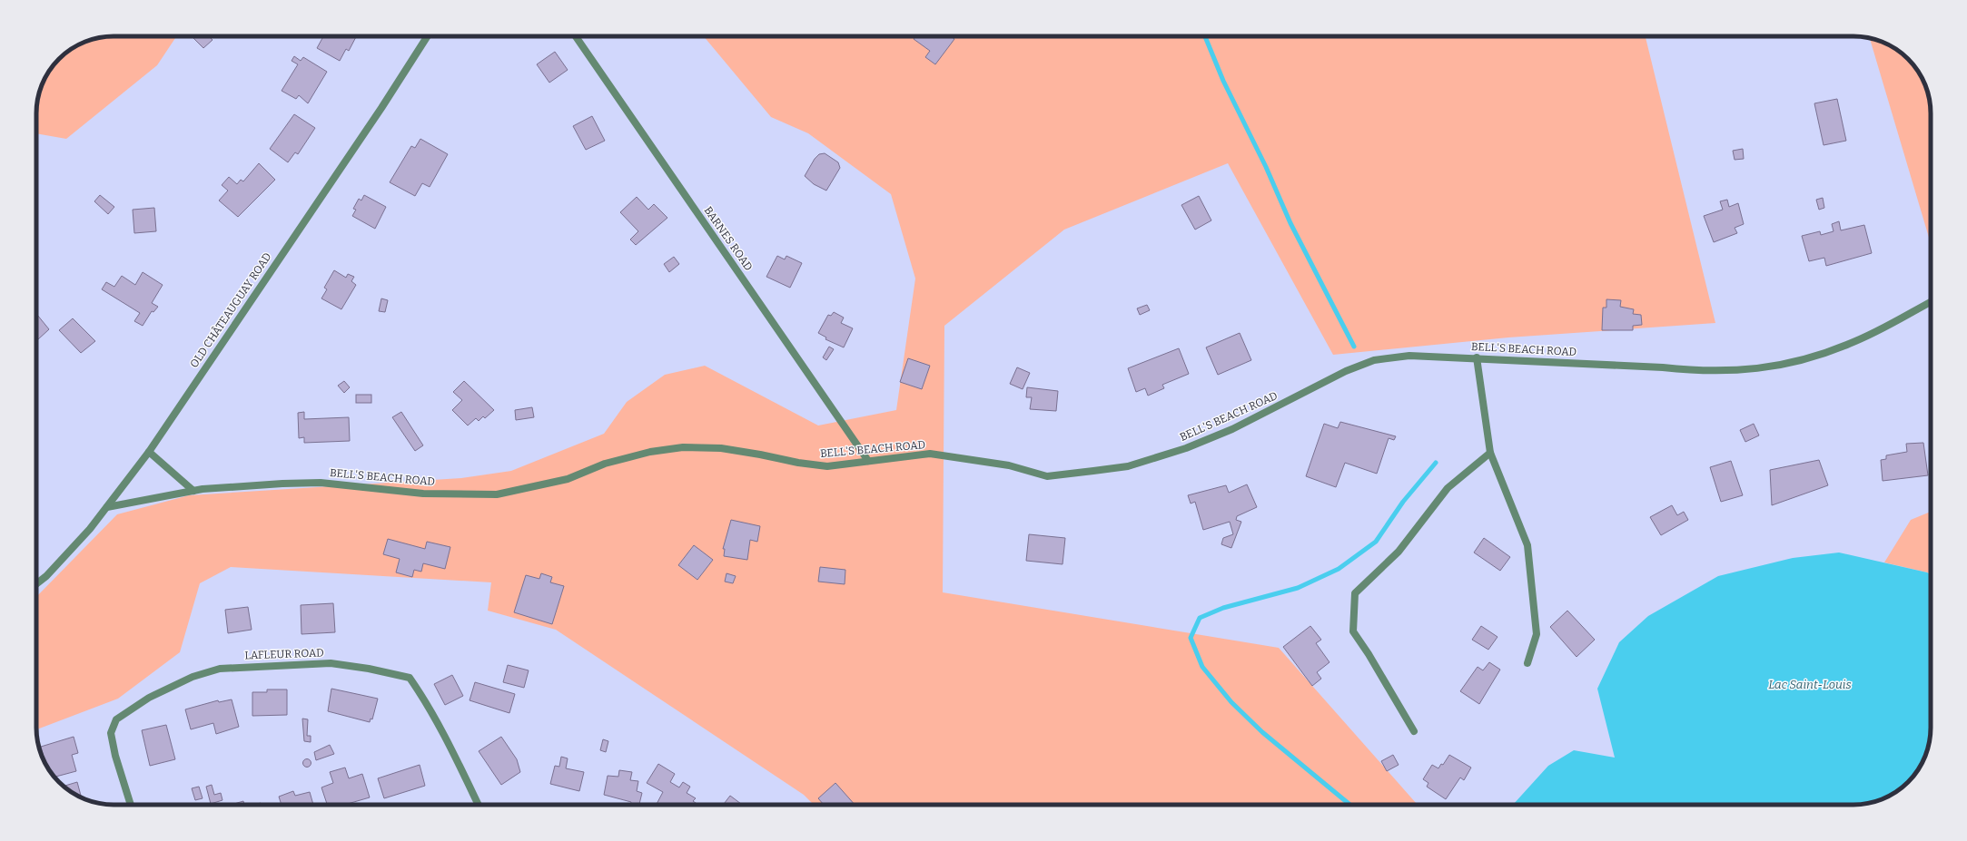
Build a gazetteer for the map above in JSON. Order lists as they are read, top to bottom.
{
  "streets": {
    "street": [
      "BARNES ROAD",
      "OLD CHÂTEAUGUAY ROAD",
      "BELL'S BEACH ROAD",
      "LAFLEUR ROAD"
    ]
  },
  "crossings": [
    ["BARNES ROAD", "BELL'S BEACH ROAD"],
    ["OLD CHÂTEAUGUAY ROAD", "BELL'S BEACH ROAD"]
  ],
  "water": ["Lac Saint-Louis"]
}
